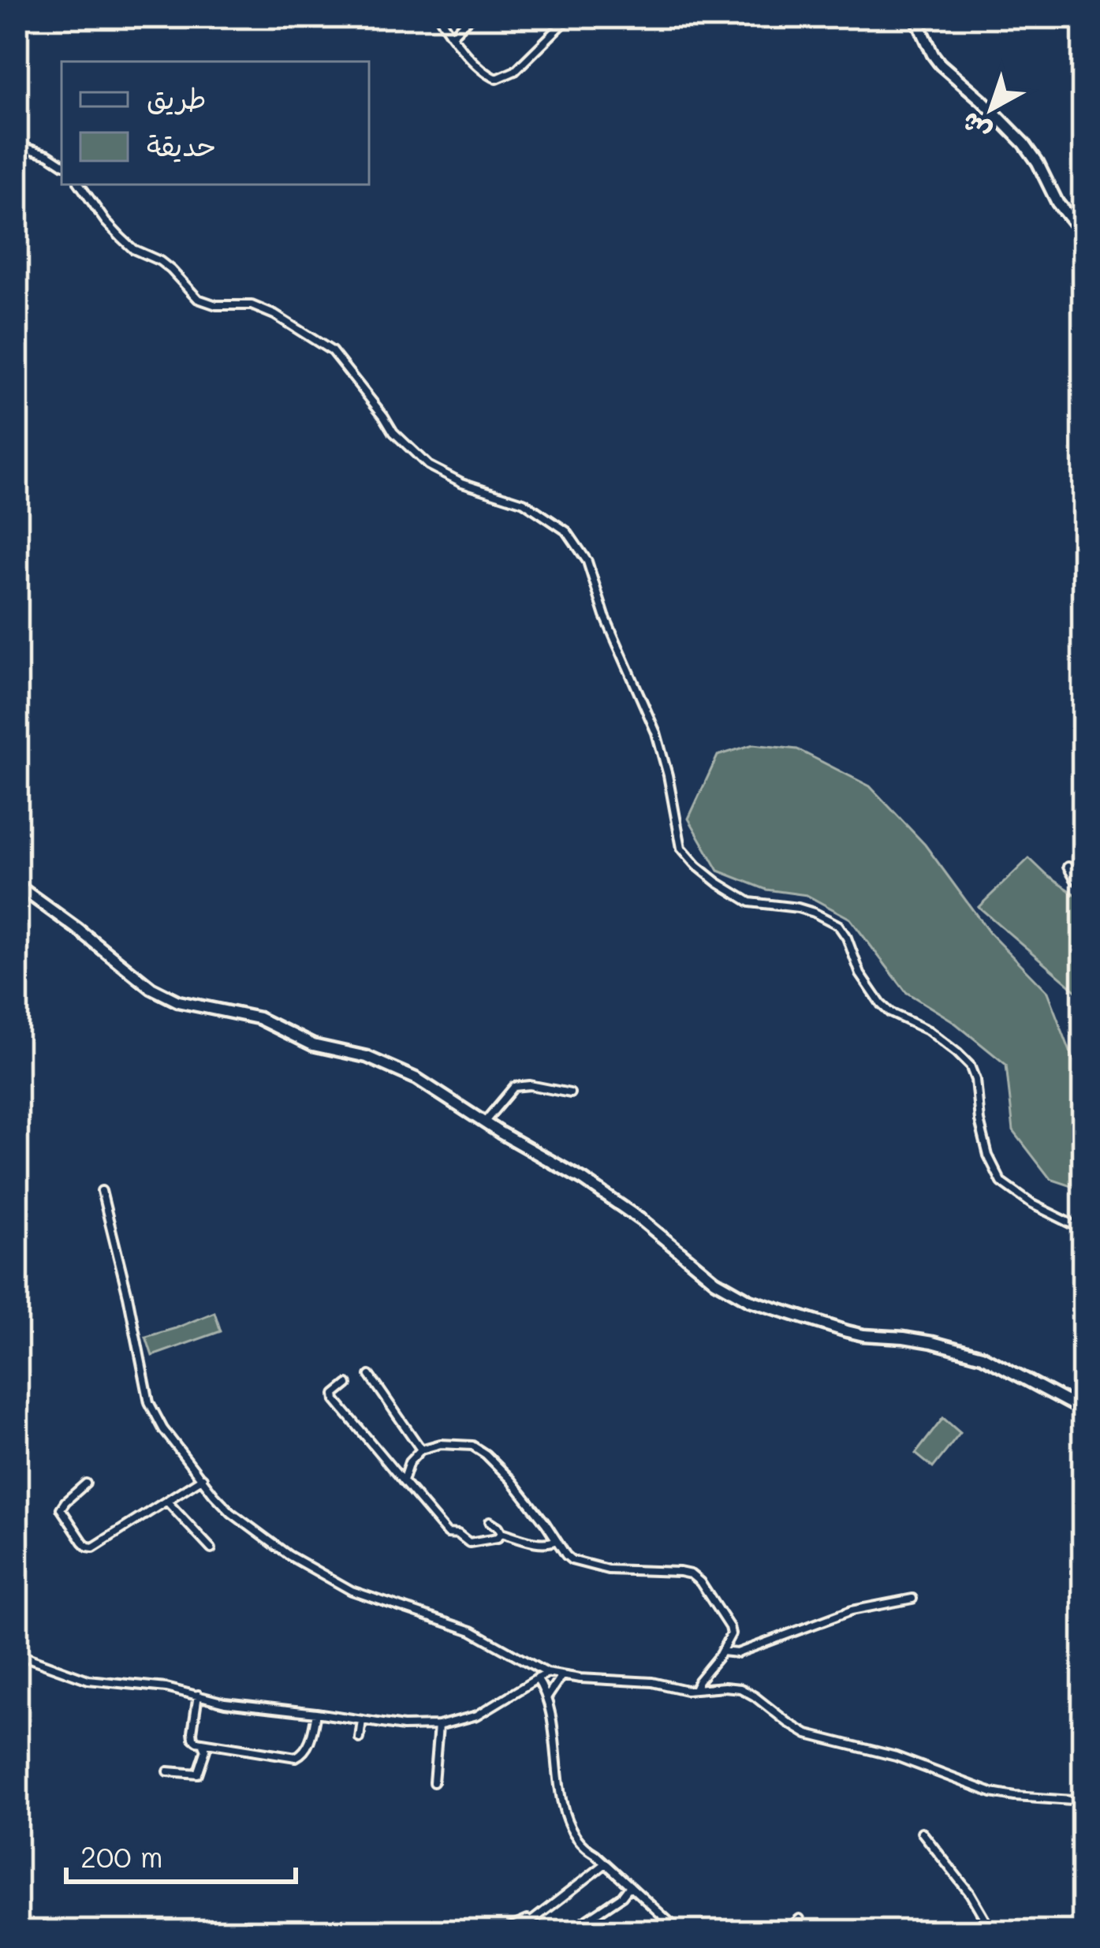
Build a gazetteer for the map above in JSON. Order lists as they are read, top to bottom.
{
  "legend": ["طريق", "حديقة"],
  "scale_bar": "200 m",
  "north": "bottom left"
}
